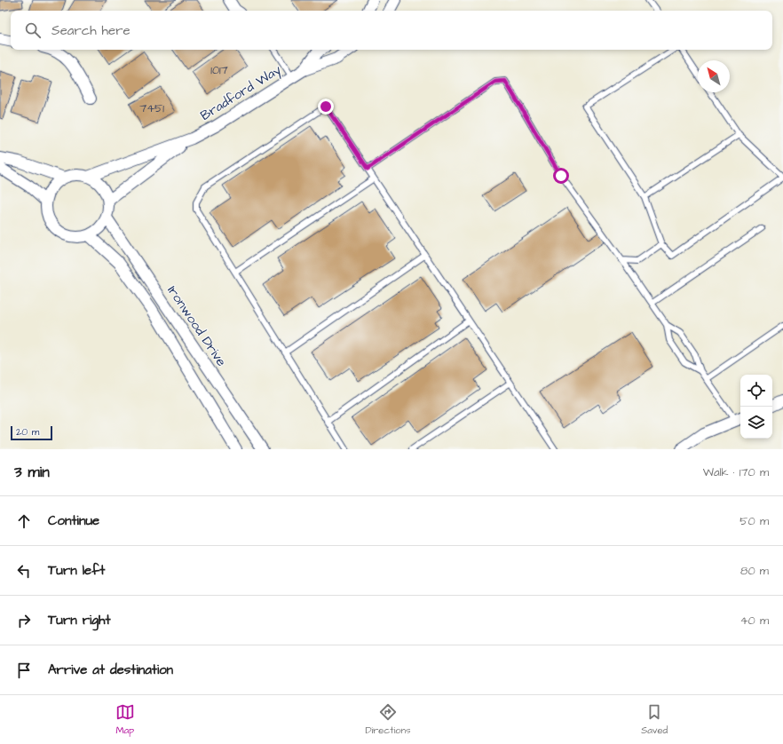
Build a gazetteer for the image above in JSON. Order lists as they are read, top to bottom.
{
  "streets": {
    "street": ["Bradford Way", "Ironwood Drive"]
  },
  "crossings": [
    ["Bradford Way", "Ironwood Drive"]
  ],
  "house_numbers": ["1017", "7451"],
  "scale_bar": "20 m",
  "north": "top left",
  "page": {
    "search": "Search here",
    "scale": "20 m",
    "heading": ["3 min", "Walk · 170 m"],
    "list": [
      ["Continue", "50 m"],
      ["Turn left", "80 m"],
      ["Turn right", "40 m"],
      "Arrive at destination"
    ],
    "nav": ["Map", "Directions", "Saved"]
  }
}
